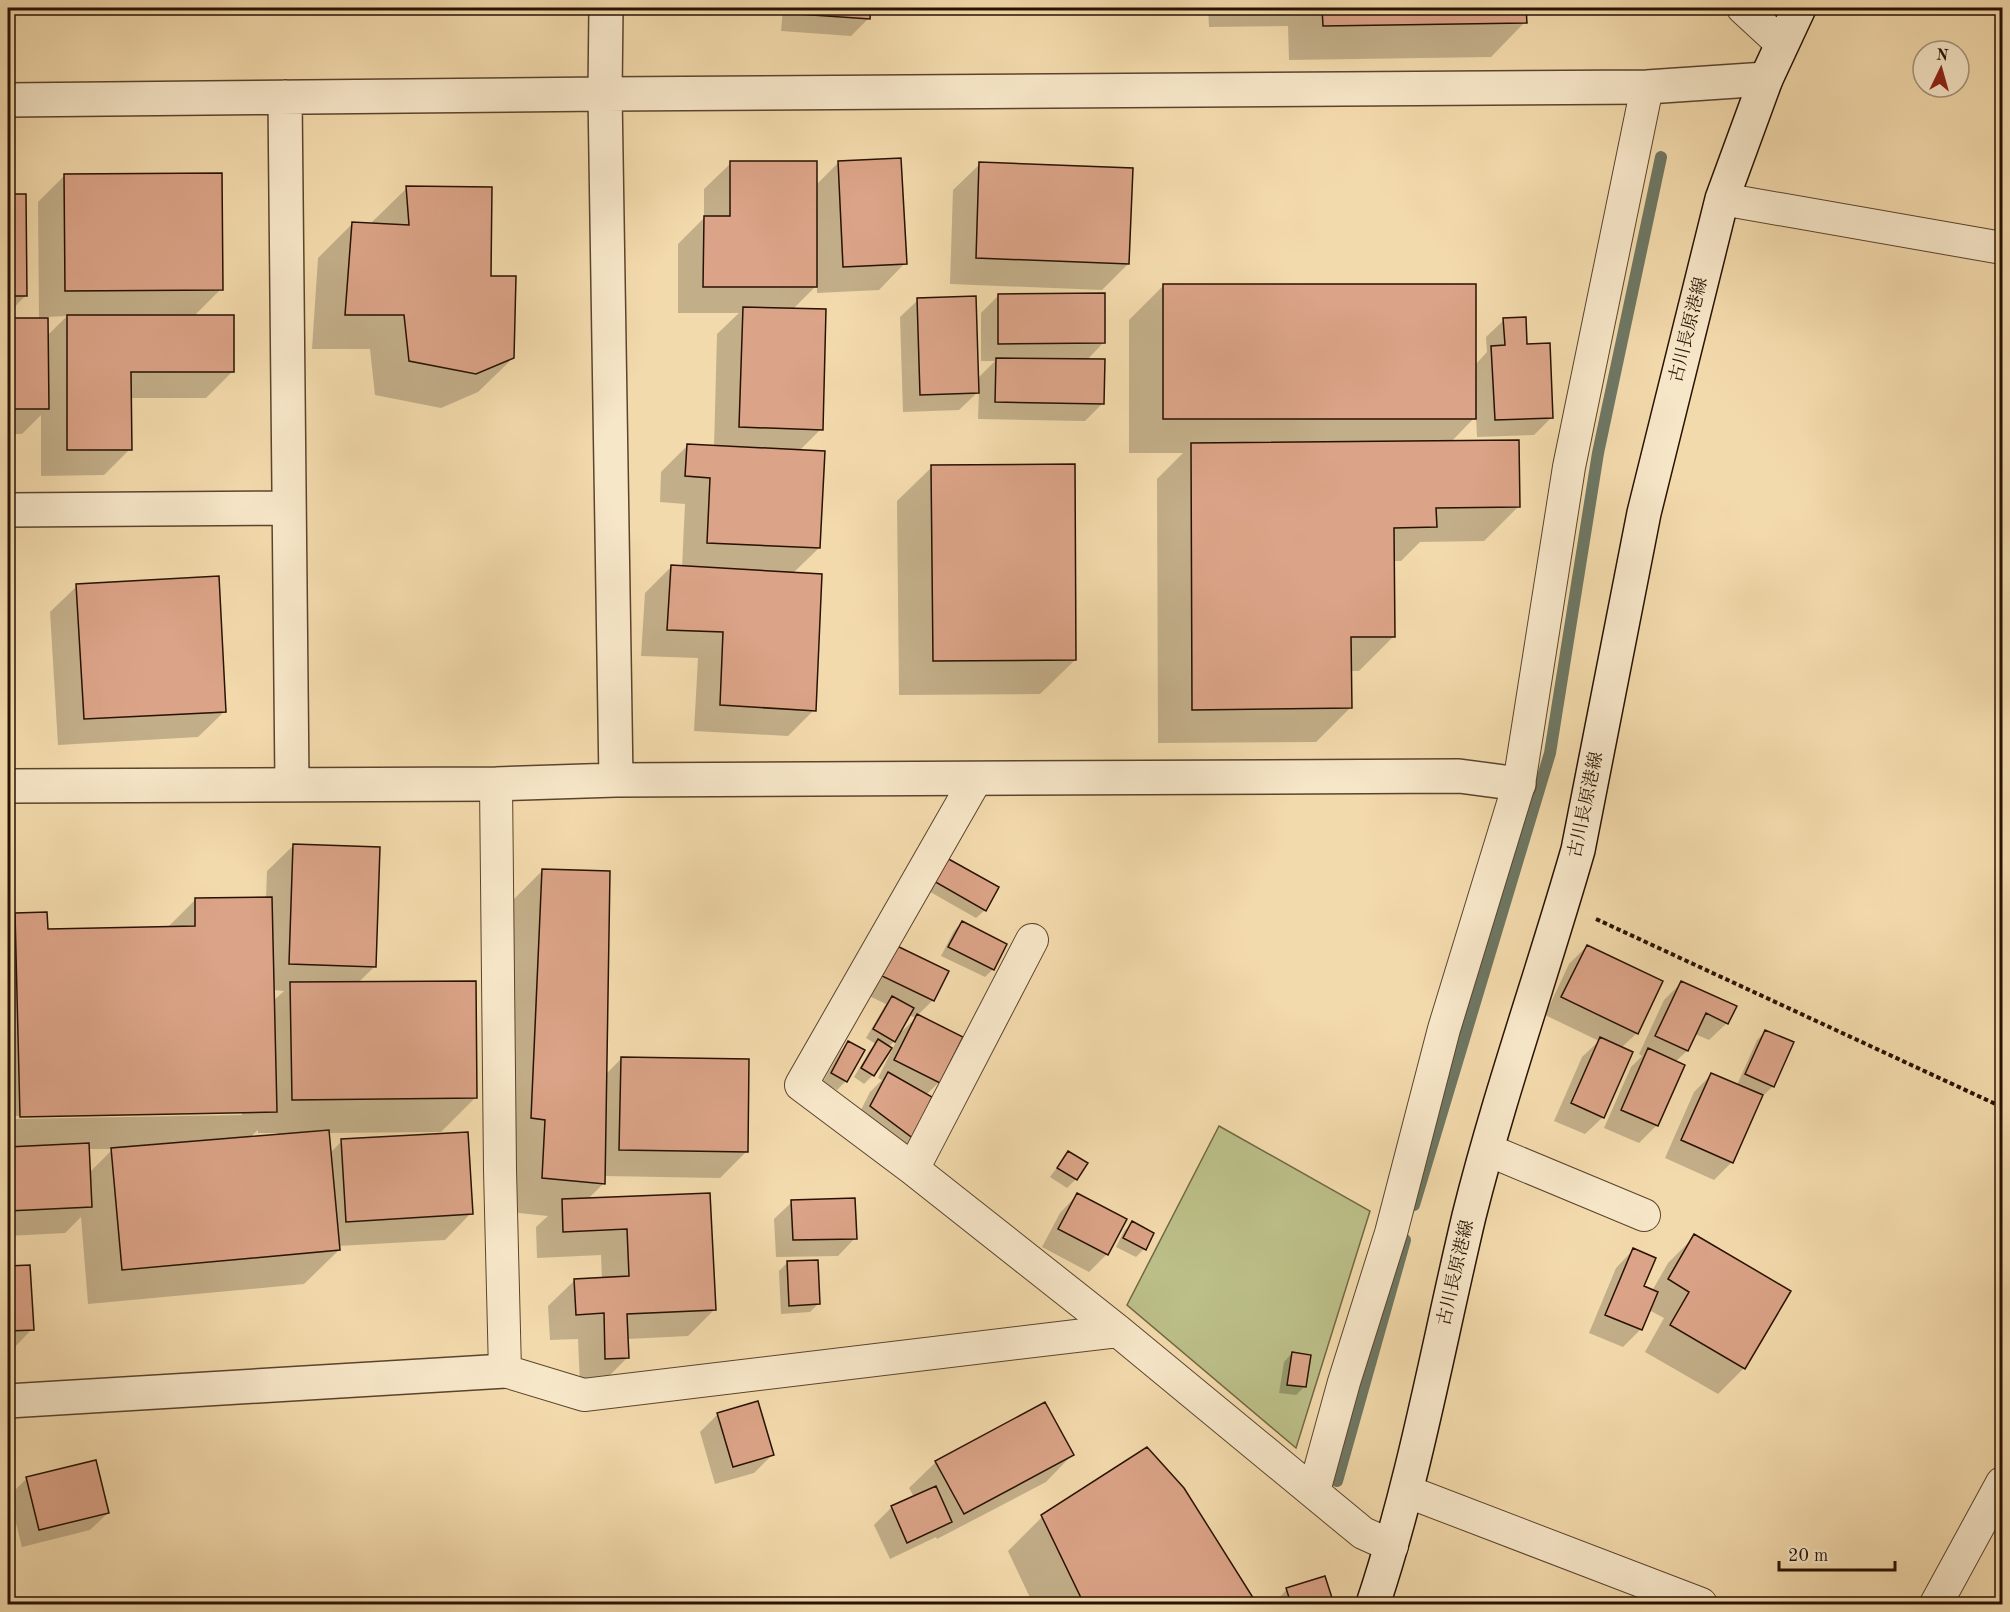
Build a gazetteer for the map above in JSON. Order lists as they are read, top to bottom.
{
  "streets": {
    "street": ["古川長原港線"]
  },
  "scale_bar": "20 m",
  "north": "top"
}
